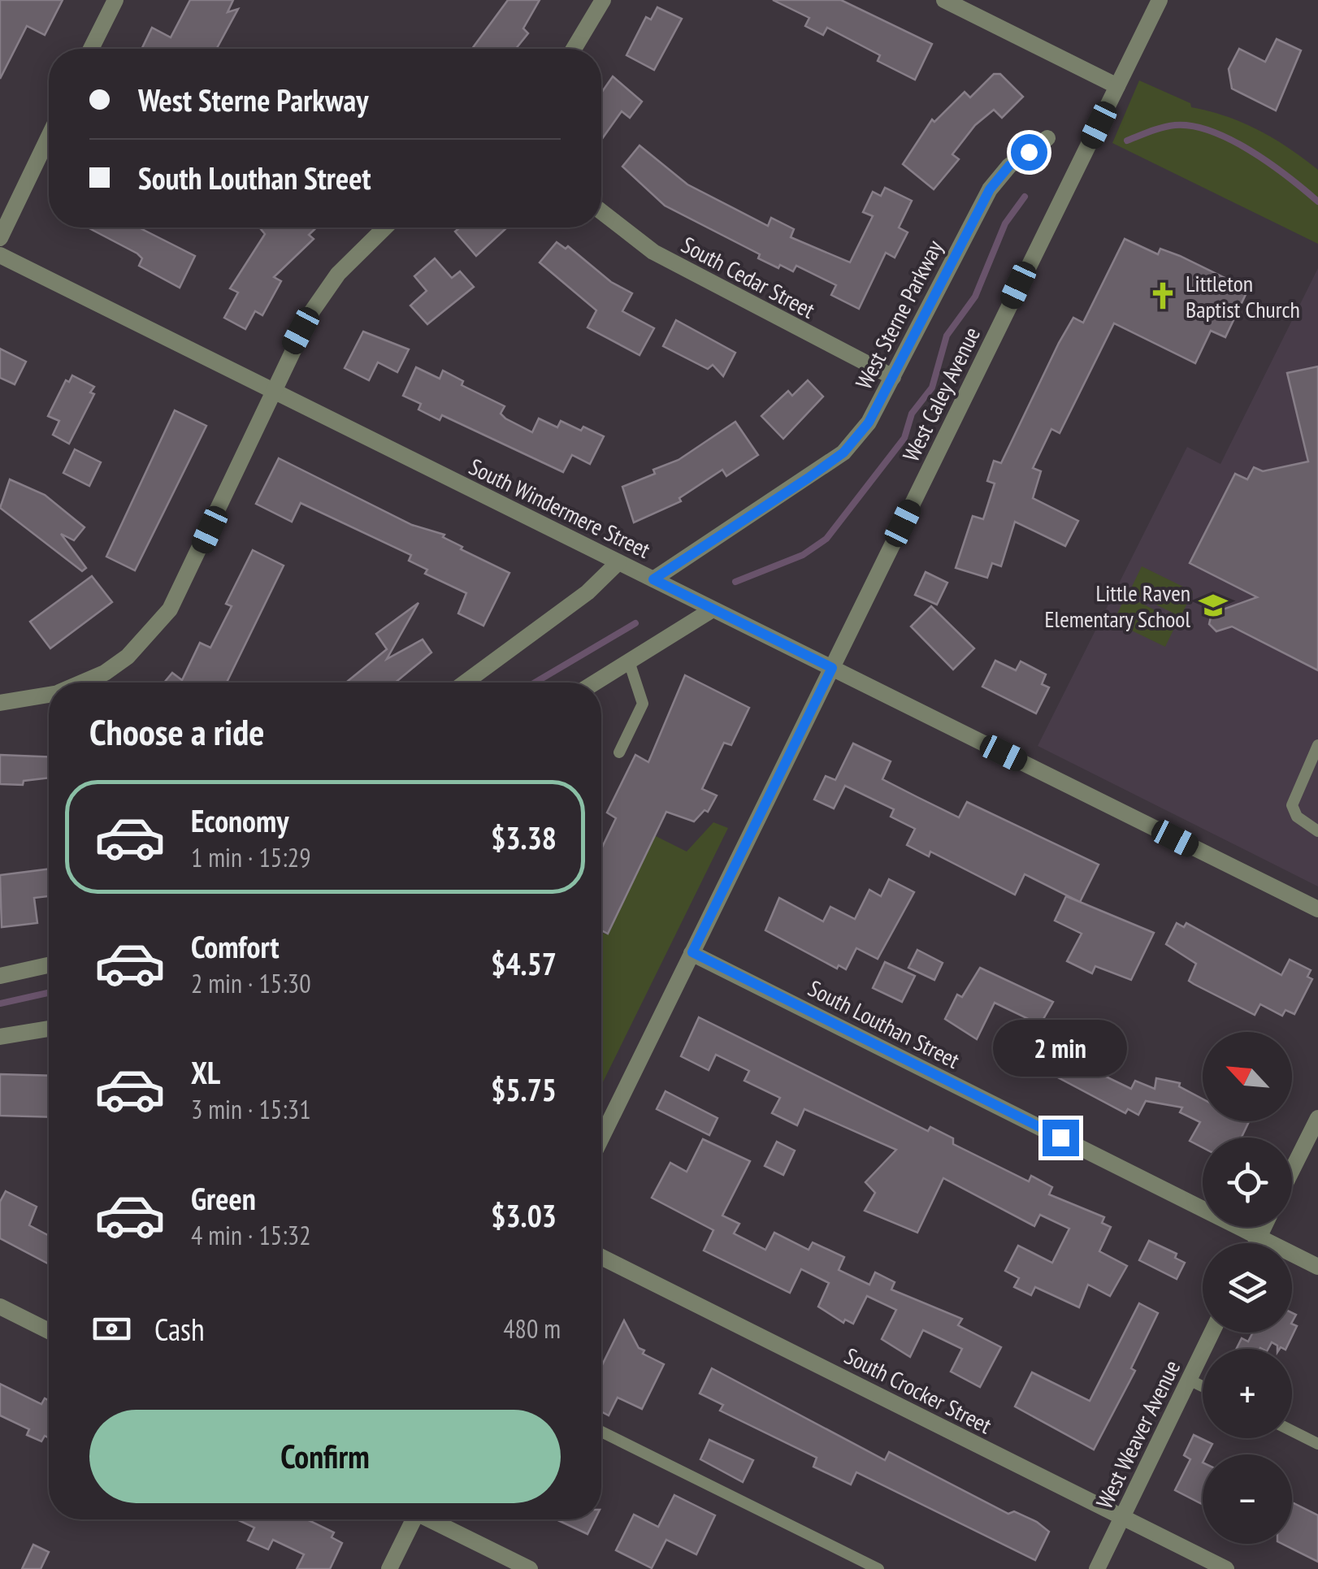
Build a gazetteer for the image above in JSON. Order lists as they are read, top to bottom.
{
  "streets": {
    "street": [
      "South Cedar Street",
      "West Sterne Parkway",
      "West Caley Avenue",
      "South Windermere Street",
      "South Louthan Street",
      "South Crocker Street",
      "West Weaver Avenue"
    ]
  },
  "crossings": [
    ["South Cedar Street", "West Sterne Parkway"],
    ["West Sterne Parkway", "South Windermere Street"],
    ["West Caley Avenue", "South Windermere Street"],
    ["West Caley Avenue", "South Louthan Street"],
    ["South Crocker Street", "West Weaver Avenue"]
  ],
  "places": {
    "church": ["Littleton Baptist Church"],
    "school or university": ["Little Raven Elementary School"]
  },
  "north": "top left",
  "page": {
    "banner": ["West Sterne Parkway", "South Louthan Street"],
    "heading": "Choose a ride",
    "list": [
      {
        "name": "Economy",
        "note": "1 min · 15:29",
        "value": "$3.38"
      },
      {
        "name": "Comfort",
        "note": "2 min · 15:30",
        "value": "$4.57"
      },
      {
        "name": "XL",
        "note": "3 min · 15:31",
        "value": "$5.75"
      },
      {
        "name": "Green",
        "note": "4 min · 15:32",
        "value": "$3.03"
      }
    ],
    "bubble": "2 min",
    "map_buttons": ["+", "−"],
    "pay": ["Cash", "480 m"],
    "buttons": "Confirm"
  }
}
